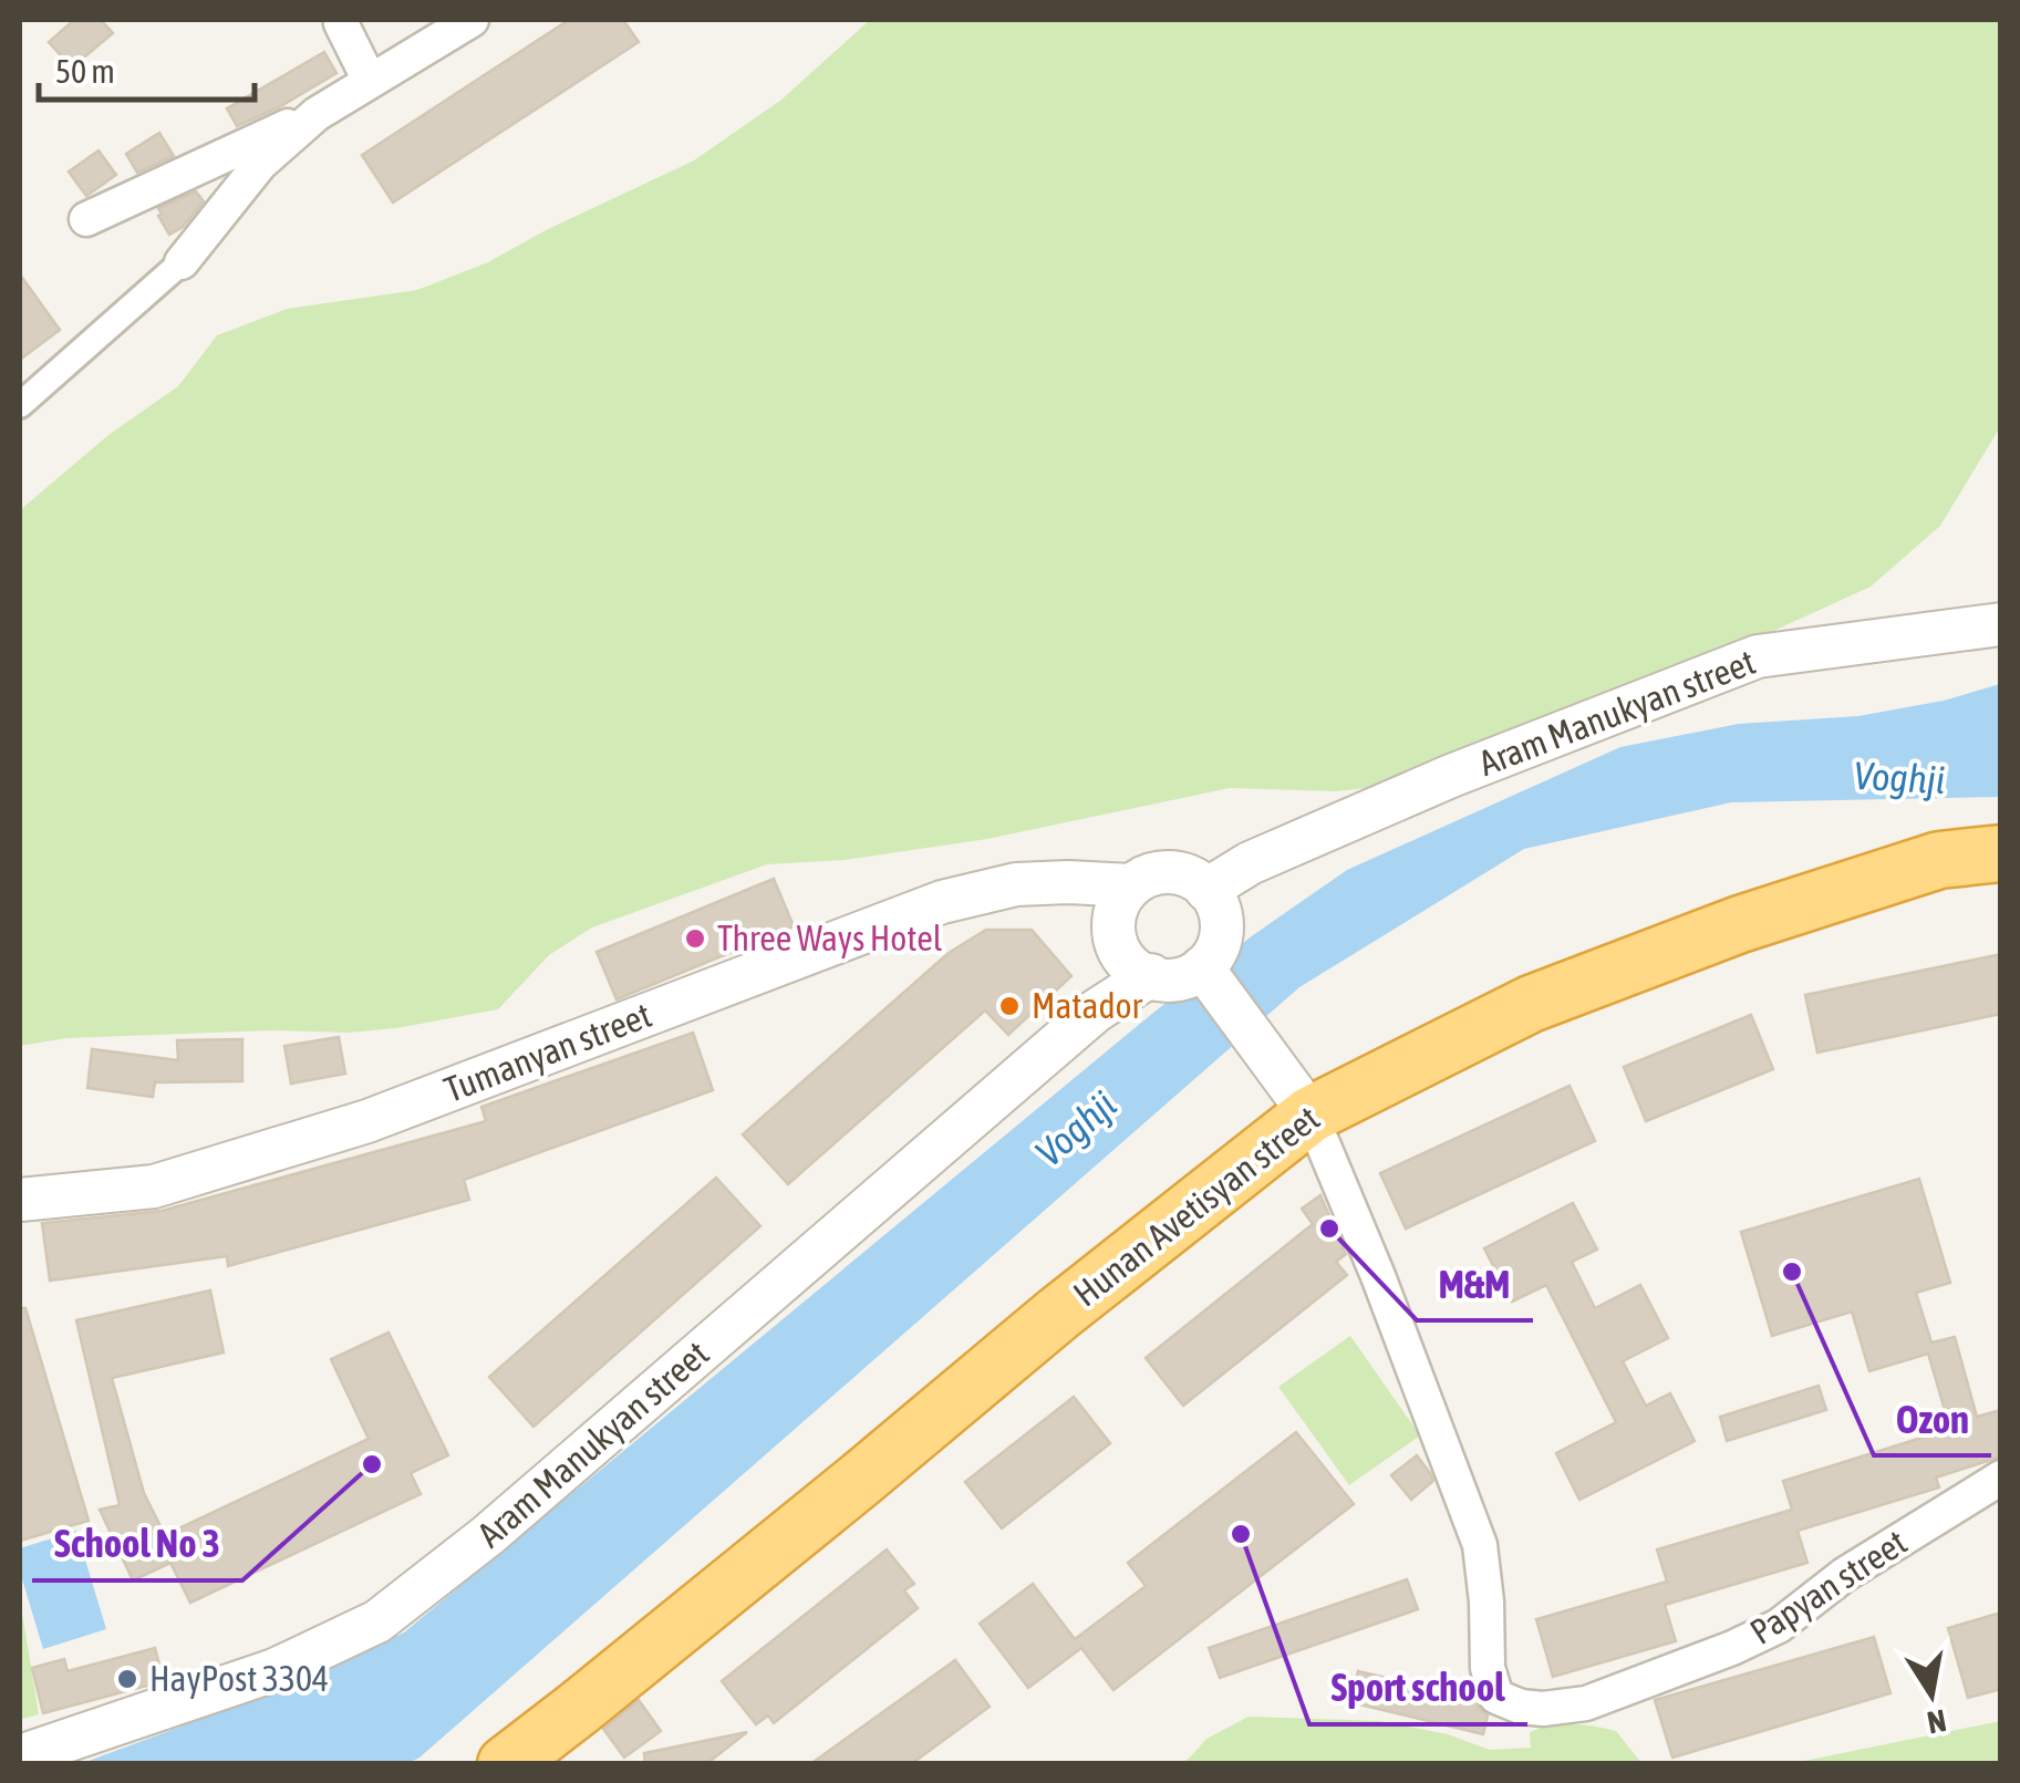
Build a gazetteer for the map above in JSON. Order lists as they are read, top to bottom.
{
  "streets": {
    "highway": ["Hunan Avetisyan street"],
    "street": ["Aram Manukyan street", "Tumanyan street", "Papyan street"]
  },
  "crossings": [
    ["Aram Manukyan street", "Tumanyan street"],
    ["Hunan Avetisyan street", "Papyan street"]
  ],
  "water": ["Voghji"],
  "places": [
    "Three Ways Hotel",
    "Matador",
    "M&M",
    "Ozon",
    "School No 3",
    "Sport school",
    "HayPost 3304"
  ],
  "scale_bar": "50 m",
  "north": "bottom"
}
